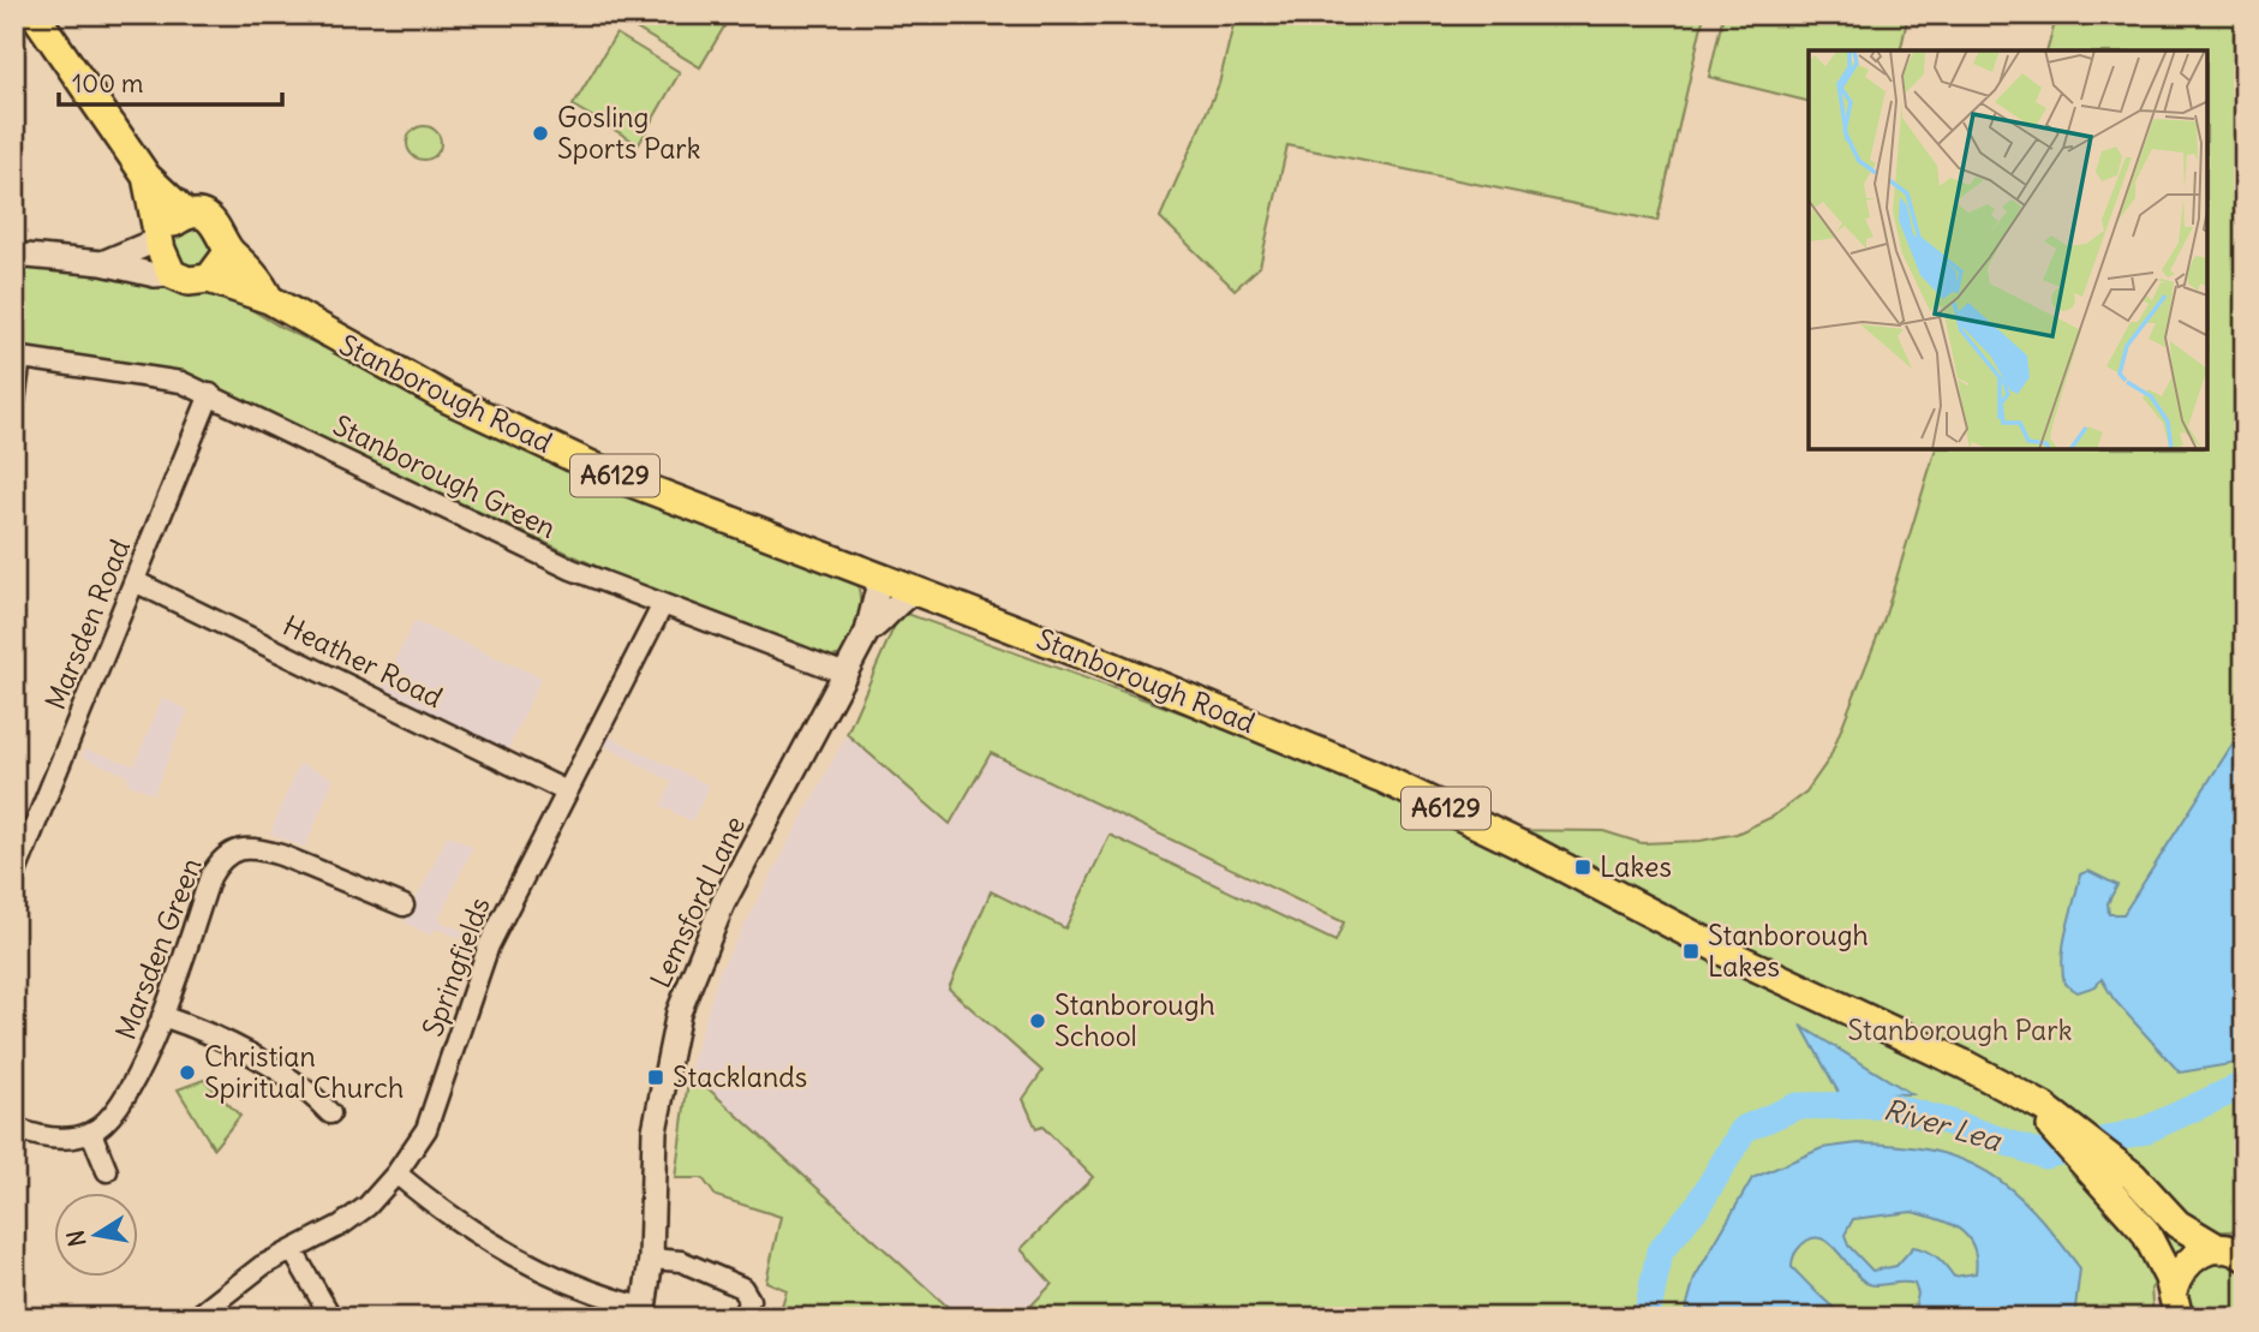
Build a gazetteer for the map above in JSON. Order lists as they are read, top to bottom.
{
  "streets": {
    "main road": ["Stanborough Road", "A6129"],
    "street": [
      "Stanborough Green",
      "Marsden Road",
      "Heather Road",
      "Lemsford Lane",
      "Marsden Green",
      "Springfields"
    ]
  },
  "crossings": [
    ["Stanborough Road", "A6129"],
    ["Stanborough Road", "Lemsford Lane"],
    ["Stanborough Green", "Marsden Road"],
    ["Stanborough Green", "Lemsford Lane"],
    ["Stanborough Green", "Springfields"],
    ["Marsden Road", "Heather Road"],
    ["Heather Road", "Springfields"]
  ],
  "water": ["River Lea"],
  "parks": ["Stanborough Park"],
  "places": {
    "other": ["Gosling Sports Park", "Stanborough School", "Christian Spiritual Church"],
    "transit": ["Lakes", "Stanborough Lakes", "Stacklands"]
  },
  "scale_bar": "100 m",
  "north": "left"
}
